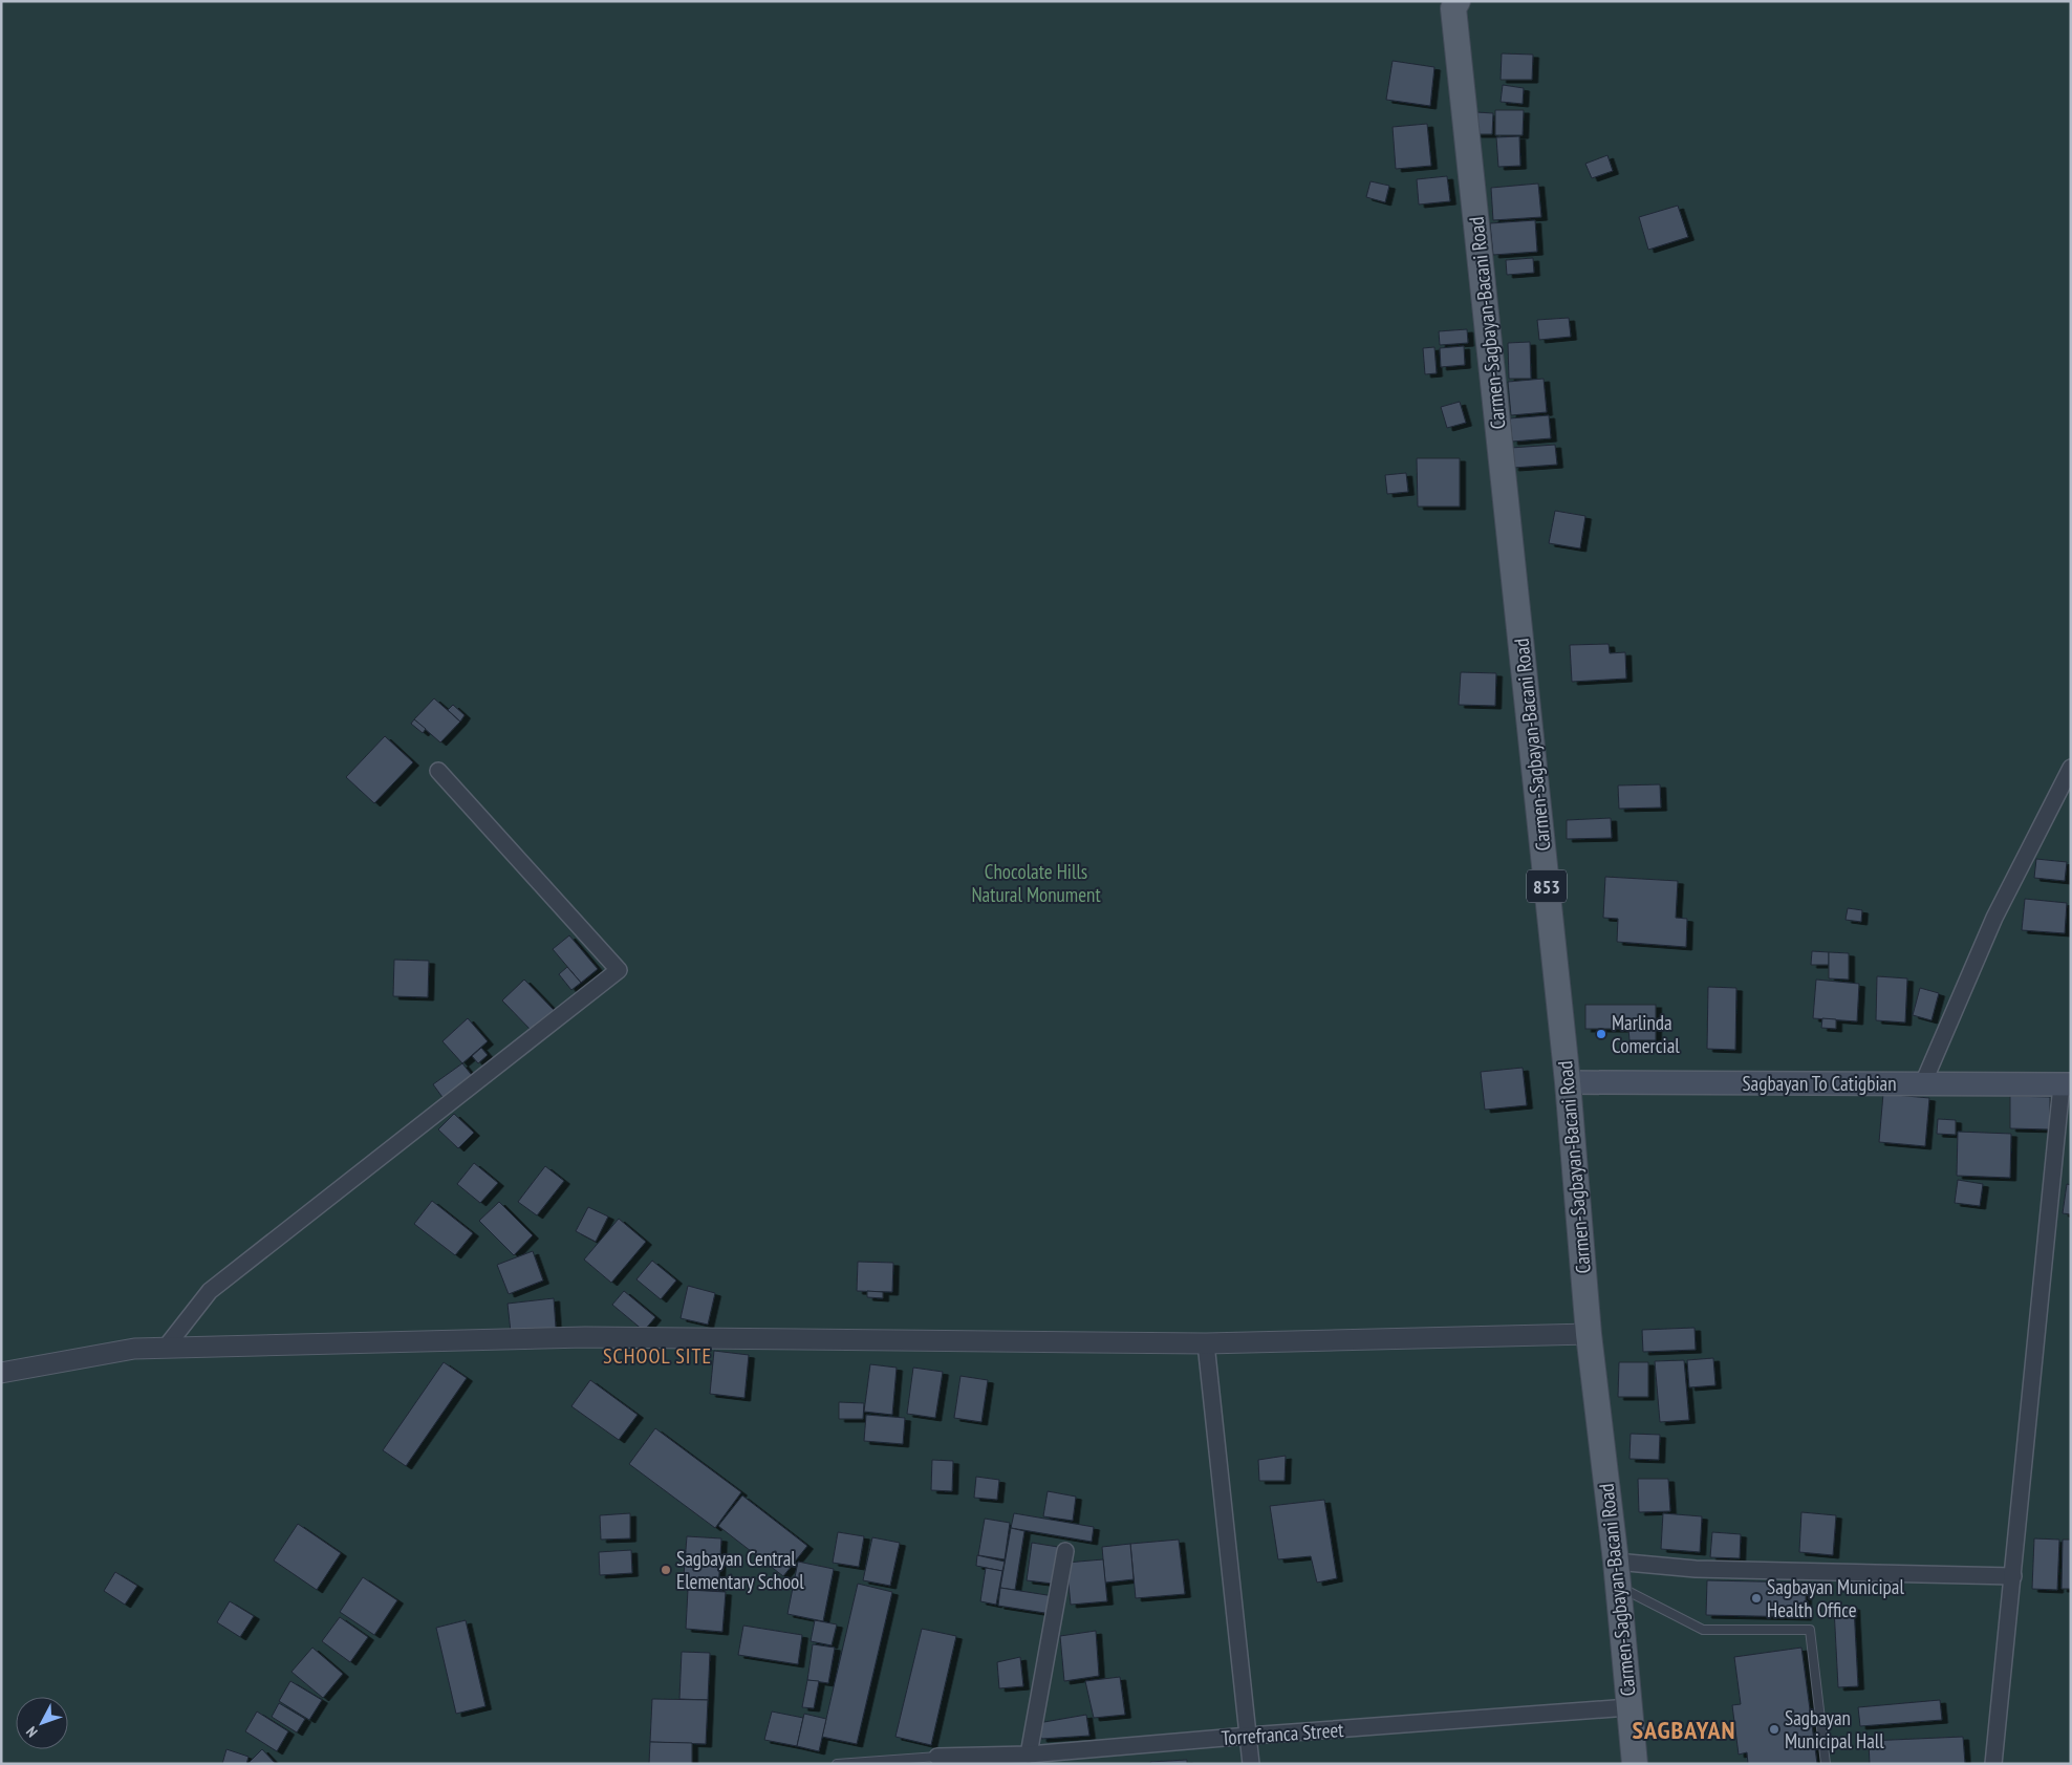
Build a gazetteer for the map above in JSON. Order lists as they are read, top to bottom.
{
  "streets": {
    "main road": ["Carmen-Sagbayan-Bacani Road", "853", "Sagbayan To Catigbian"],
    "street": ["Torrefranca Street"]
  },
  "crossings": [
    ["Carmen-Sagbayan-Bacani Road", "Sagbayan To Catigbian"],
    ["Carmen-Sagbayan-Bacani Road", "Torrefranca Street"]
  ],
  "districts": ["SCHOOL SITE", "SAGBAYAN"],
  "parks": ["Chocolate Hills Natural Monument"],
  "places": [
    "Marlinda Comercial",
    "Sagbayan Central Elementary School",
    "Sagbayan Municipal Health Office",
    "Sagbayan Municipal Hall"
  ],
  "north": "bottom left"
}
